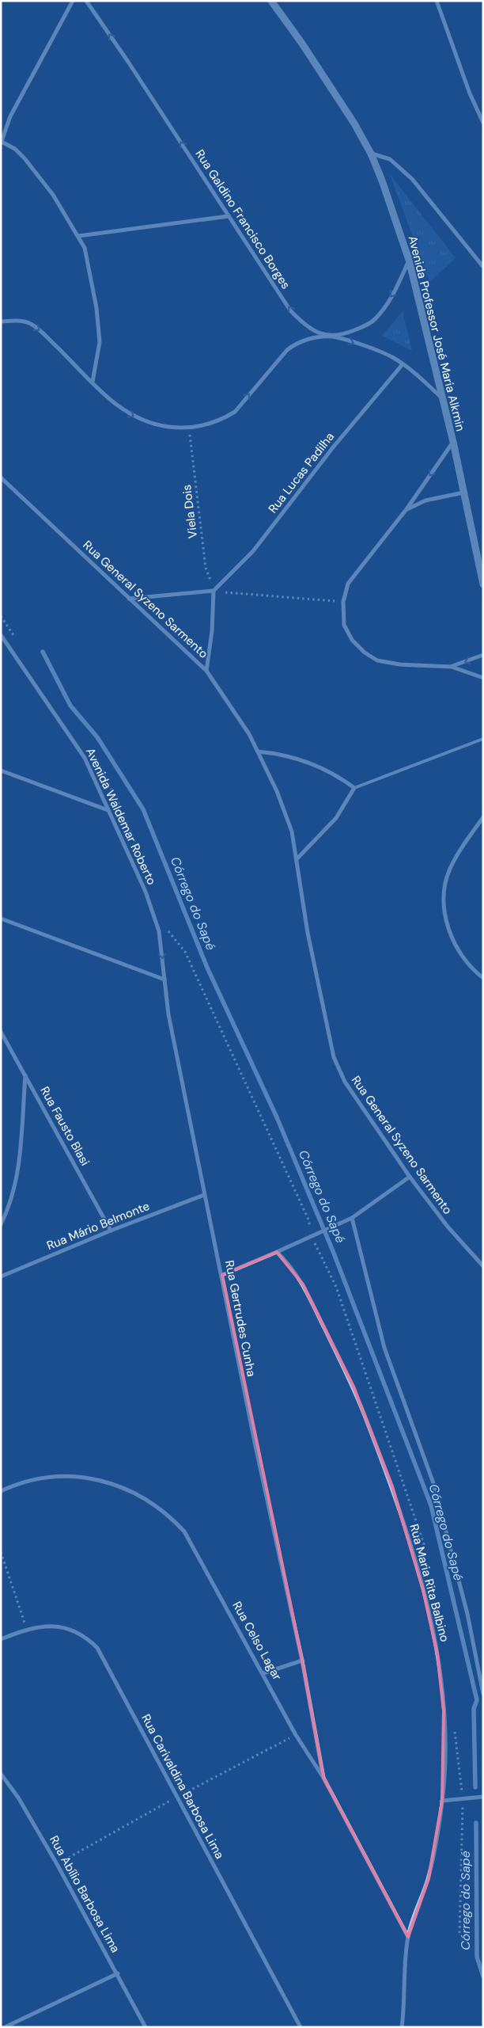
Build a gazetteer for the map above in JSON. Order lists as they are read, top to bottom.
{
  "streets": {
    "street": [
      "Rua Galdino Francisco Borges",
      "Avenida Professor José Maria Alkmin",
      "Rua Lucas Padilha",
      "Rua General Syzeno Sarmento",
      "Avenida Waldemar Roberto",
      "Rua Fausto Blasi",
      "Rua Mário Belmonte",
      "Rua Gertrudes Cunha",
      "Rua Maria Rita Balbino",
      "Rua Celso Lagar",
      "Rua Carivaldina Barbosa Lima",
      "Rua Abílio Barbosa Lima"
    ],
    "path": ["Viela Dois"]
  },
  "crossings": [
    ["Rua Galdino Francisco Borges", "Avenida Professor José Maria Alkmin"],
    ["Rua Galdino Francisco Borges", "Rua Lucas Padilha"],
    ["Rua Lucas Padilha", "Viela Dois"],
    ["Avenida Waldemar Roberto", "Rua Gertrudes Cunha"],
    ["Rua Fausto Blasi", "Rua Mário Belmonte"],
    ["Rua Mário Belmonte", "Rua Gertrudes Cunha"],
    ["Rua Gertrudes Cunha", "Rua Celso Lagar"],
    ["Rua Maria Rita Balbino", "Rua Celso Lagar"]
  ],
  "one_way": ["Avenida Waldemar Roberto"],
  "water": ["Córrego do Sapé"]
}
